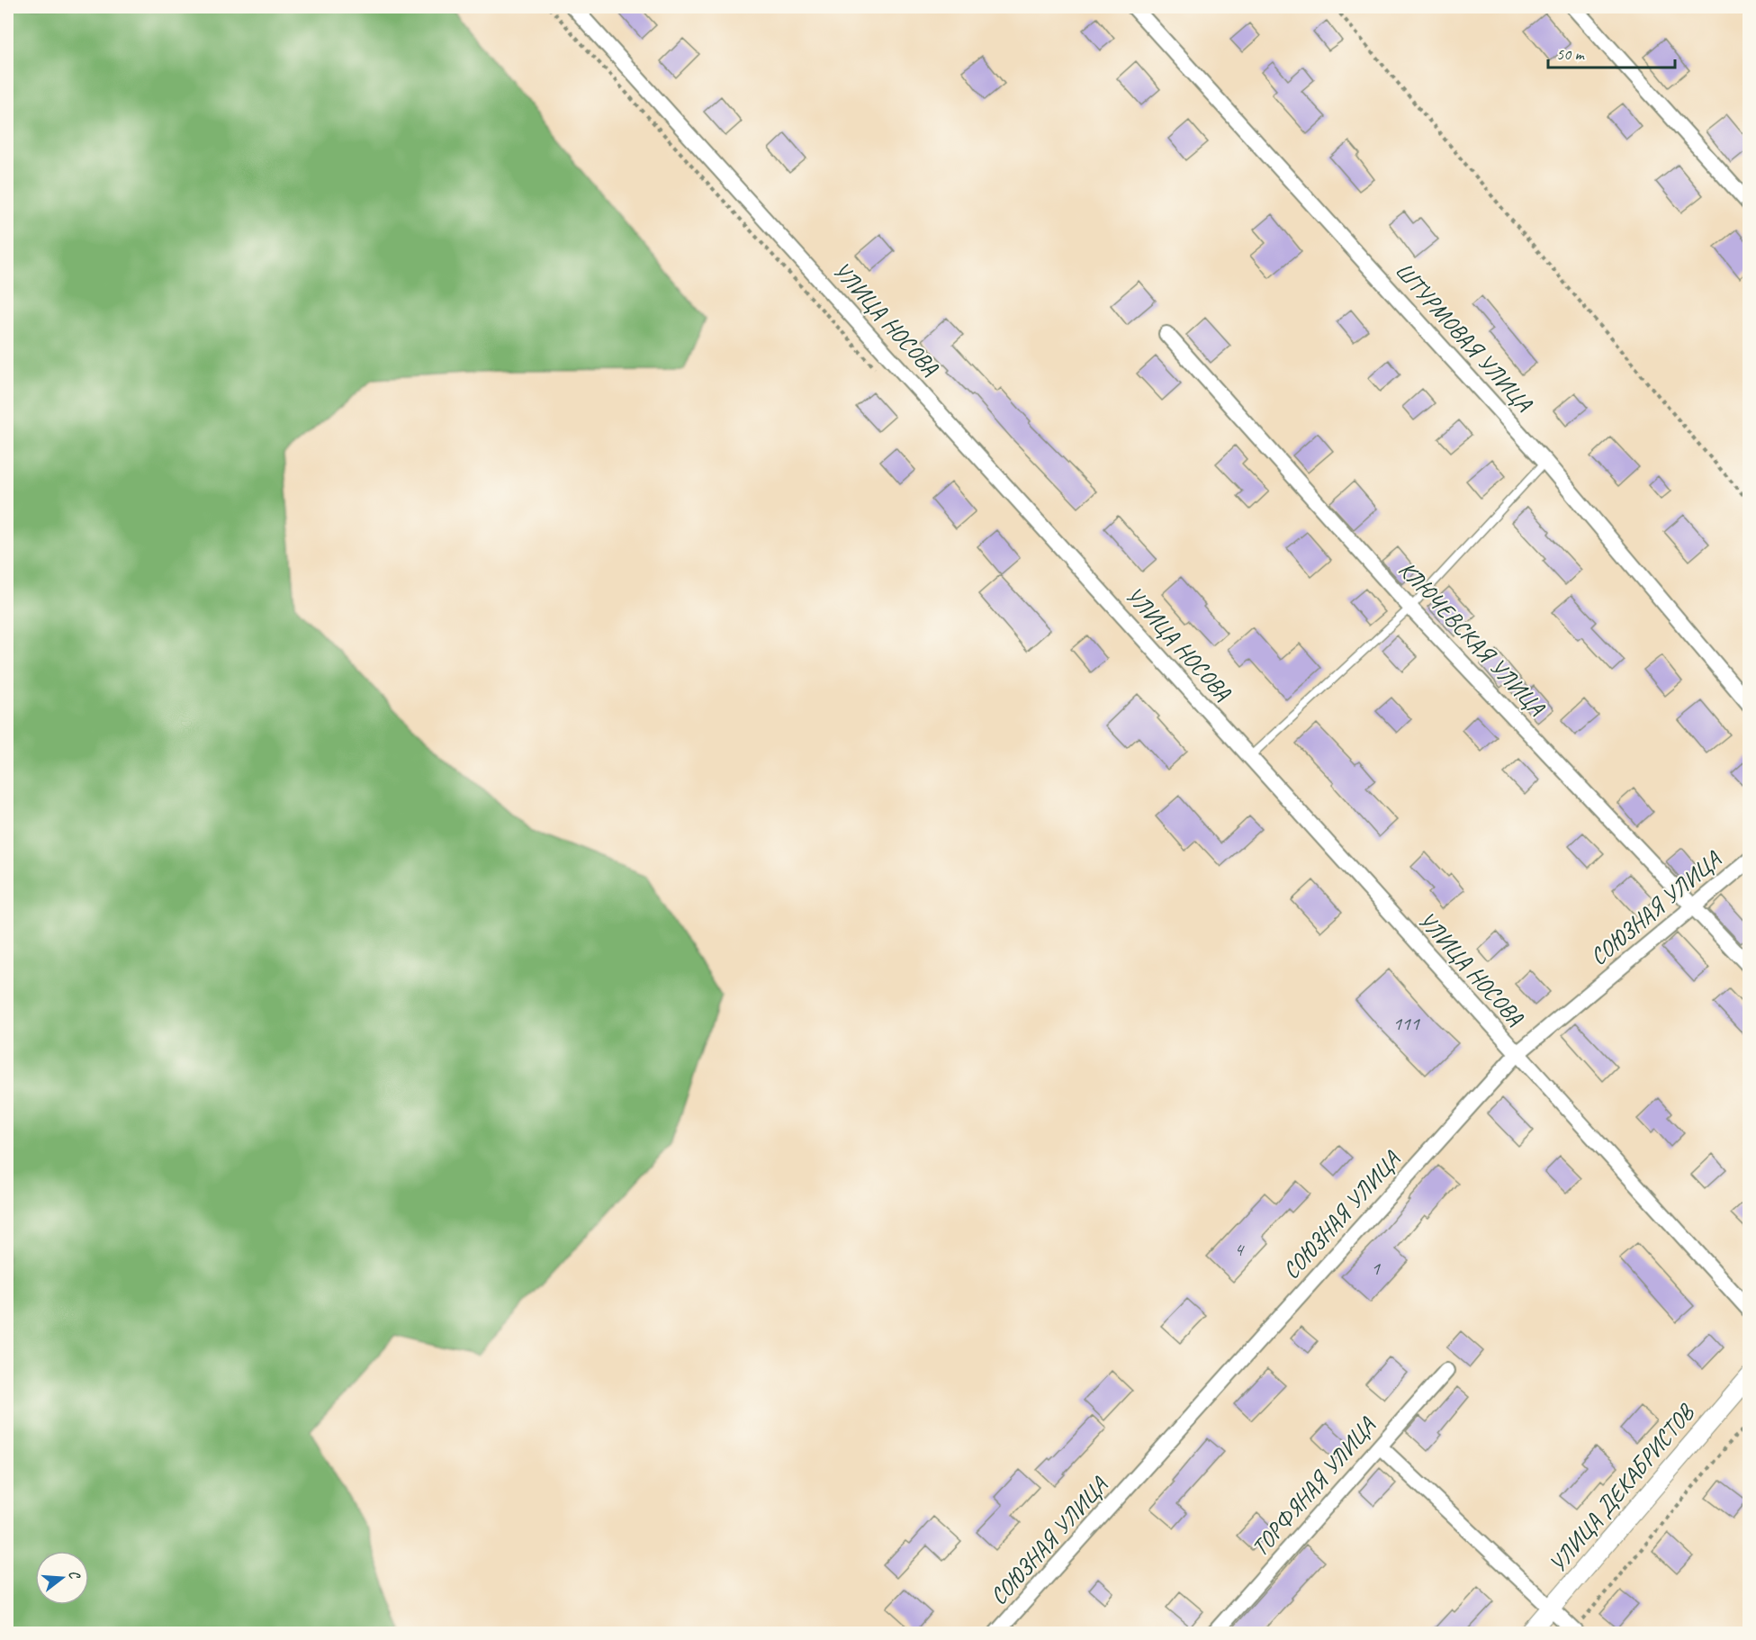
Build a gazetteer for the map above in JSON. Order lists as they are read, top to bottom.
{
  "streets": {
    "street": [
      "УЛИЦА НОСОВА",
      "ШТУРМОВАЯ УЛИЦА",
      "КЛЮЧЕВСКАЯ УЛИЦА",
      "СОЮЗНАЯ УЛИЦА",
      "ТОРФЯНАЯ УЛИЦА",
      "УЛИЦА ДЕКАБРИСТОВ"
    ]
  },
  "crossings": [
    ["УЛИЦА НОСОВА", "СОЮЗНАЯ УЛИЦА"],
    ["КЛЮЧЕВСКАЯ УЛИЦА", "СОЮЗНАЯ УЛИЦА"]
  ],
  "house_numbers": ["111", "4", "1"],
  "scale_bar": "50 m",
  "north": "right"
}
